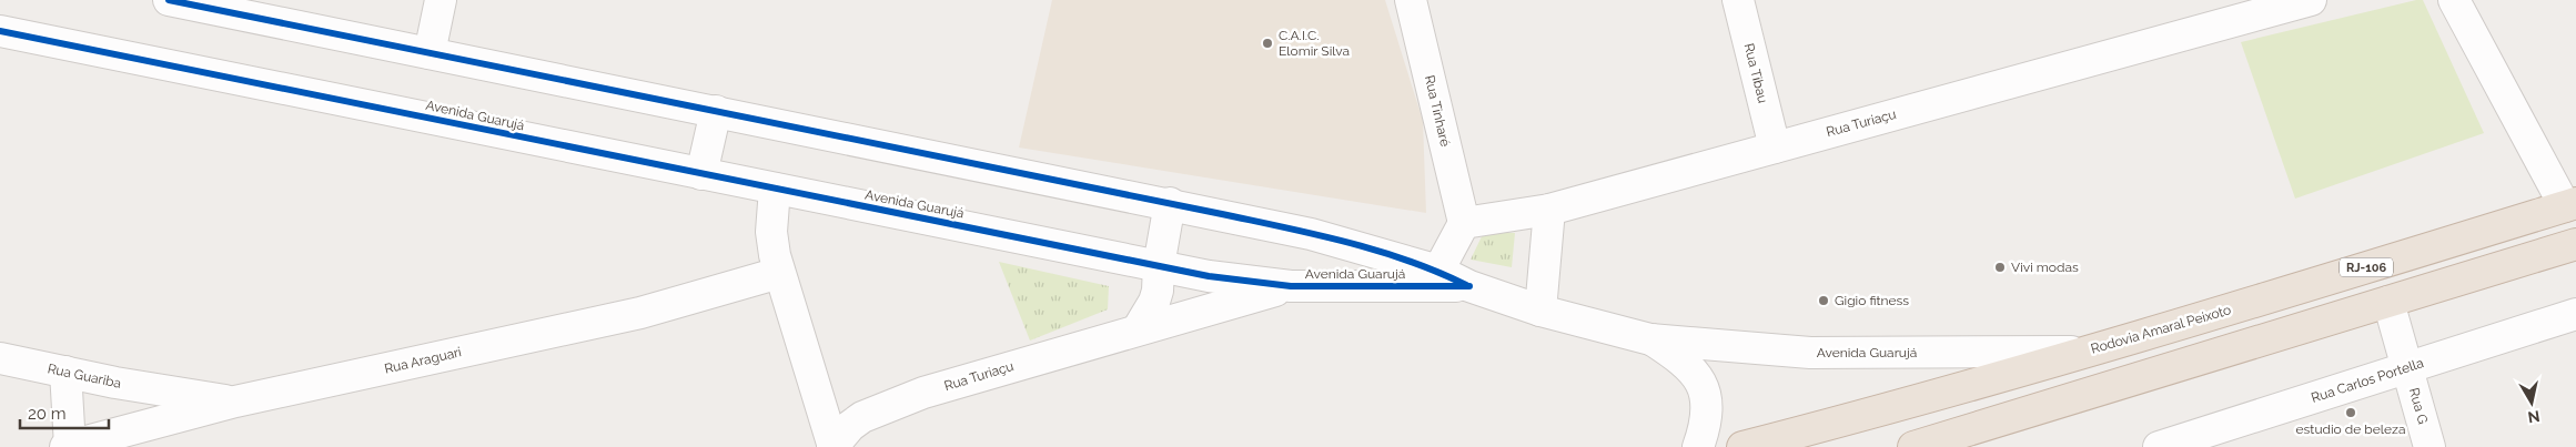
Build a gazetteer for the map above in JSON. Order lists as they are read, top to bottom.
{
  "streets": {
    "highway": ["RJ-106", "Rodovia Amaral Peixoto"],
    "street": [
      "Rua Tibau",
      "Rua Tinharé",
      "Avenida Guarujá",
      "Rua Turiaçu",
      "Rua Araguari",
      "Rua Guariba",
      "Rua Carlos Portella",
      "Rua G"
    ]
  },
  "crossings": [
    ["Rua Tibau", "Rua Turiaçu"],
    ["Rua Tinharé", "Rua Turiaçu"],
    ["Avenida Guarujá", "Rua Turiaçu"],
    ["Avenida Guarujá", "Rodovia Amaral Peixoto"],
    ["Rua Araguari", "Rua Guariba"],
    ["Rua Carlos Portella", "Rua G"]
  ],
  "places": [
    "C.A.I.C. Elomir Silva",
    "Vivi modas",
    "Gigio fitness",
    "estudio de beleza"
  ],
  "scale_bar": "20 m",
  "north": "bottom"
}
